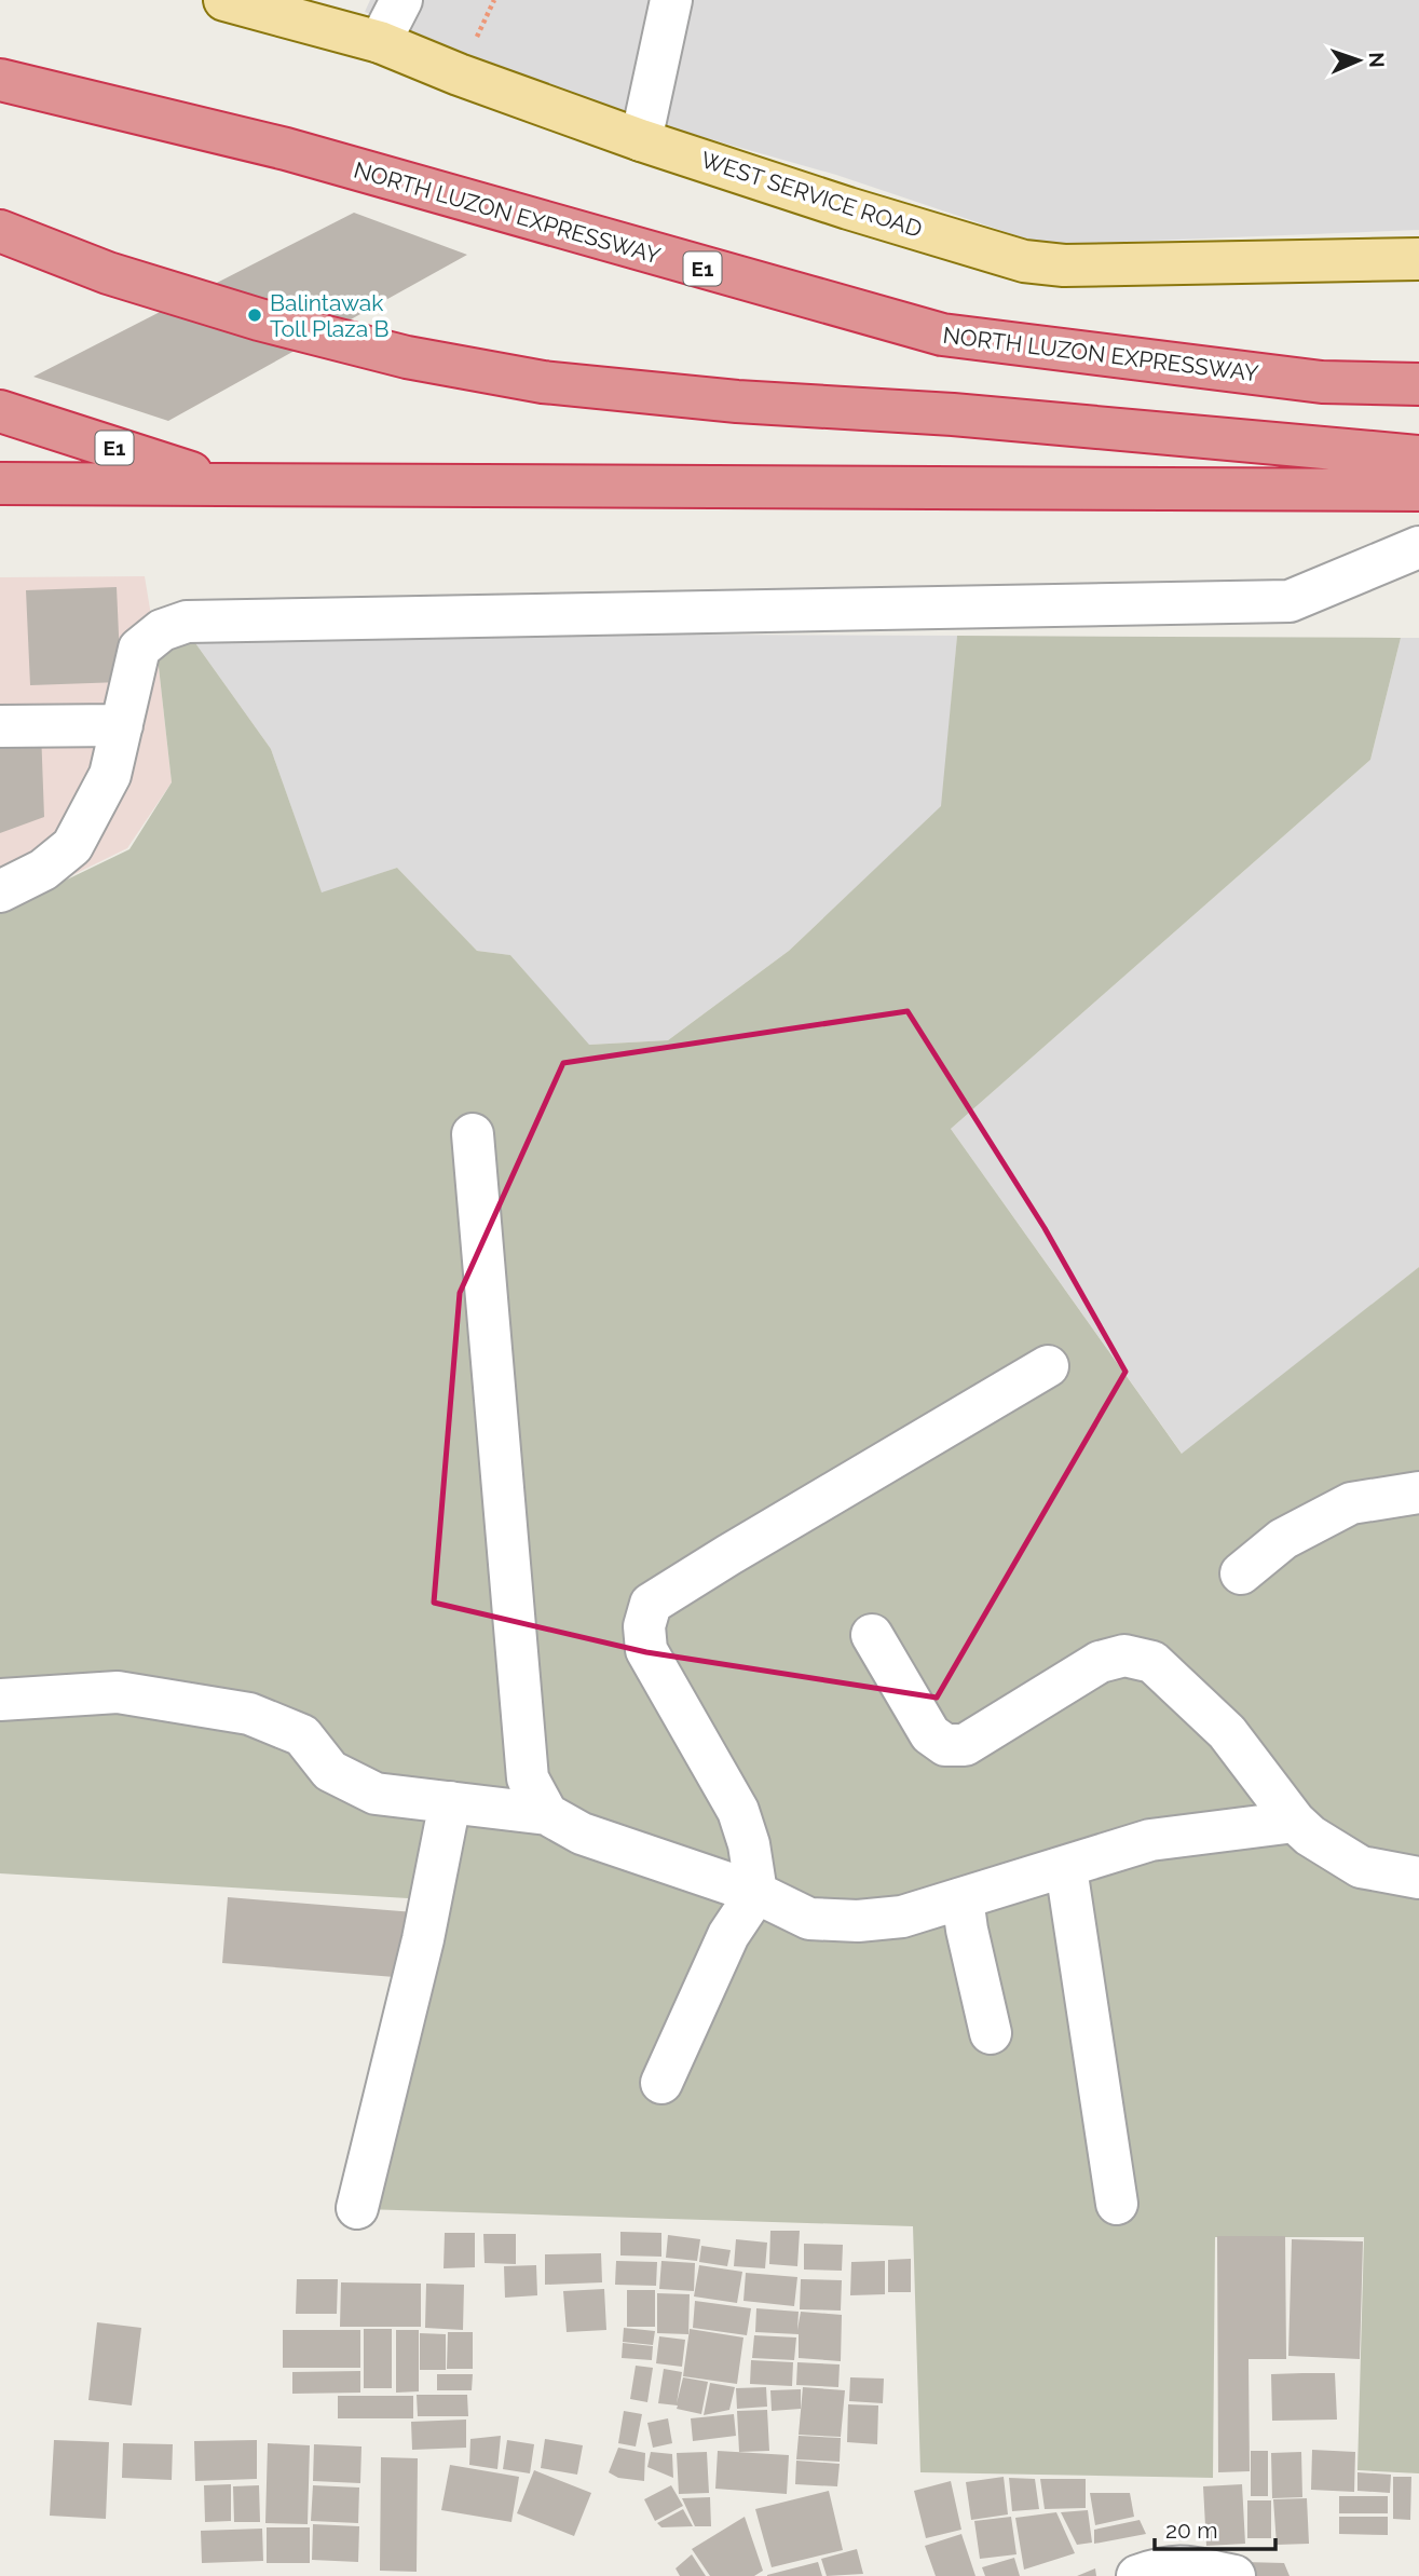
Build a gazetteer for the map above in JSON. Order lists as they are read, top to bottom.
{
  "streets": {
    "highway": ["NORTH LUZON EXPRESSWAY", "E1"],
    "main road": ["WEST SERVICE ROAD"]
  },
  "places": ["Balintawak Toll Plaza B"],
  "scale_bar": "20 m",
  "north": "right"
}
